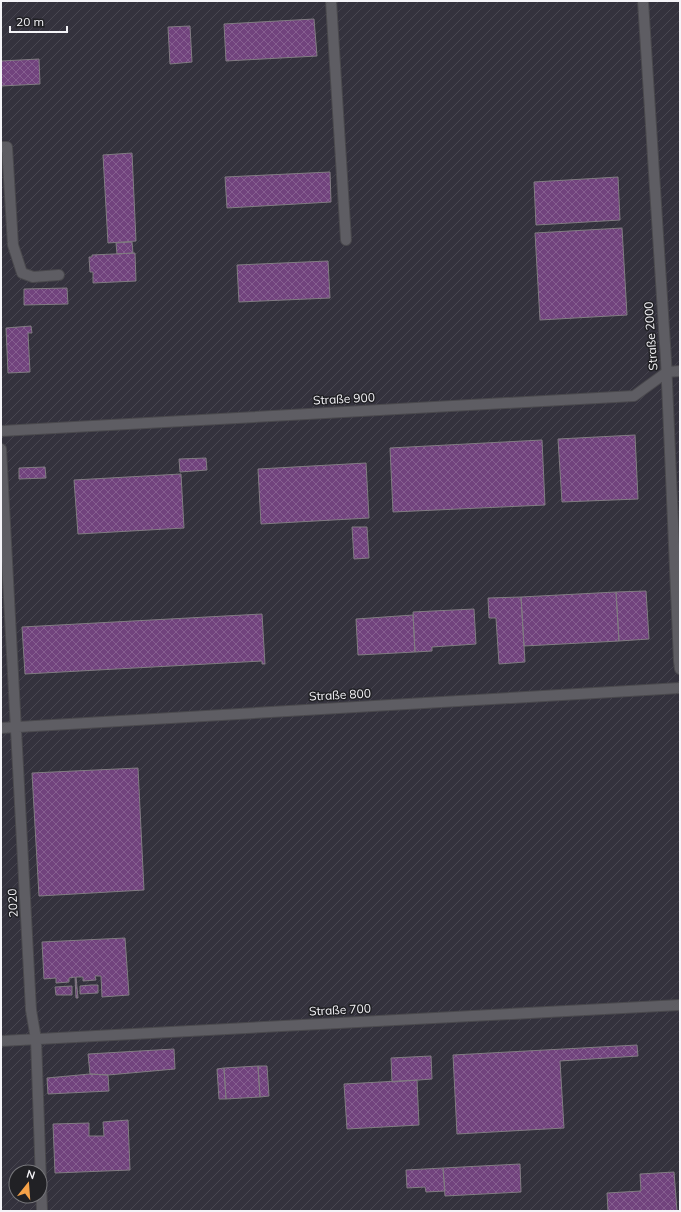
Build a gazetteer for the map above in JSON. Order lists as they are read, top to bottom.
{
  "streets": {
    "lane": [
      "Straße 2000",
      "Straße 900",
      "Straße 800",
      "2020",
      "Straße 700"
    ]
  },
  "crossings": [
    ["Straße 2000", "Straße 900"],
    ["Straße 800", "2020"],
    ["2020", "Straße 700"]
  ],
  "scale_bar": "20 m",
  "north": "top"
}
